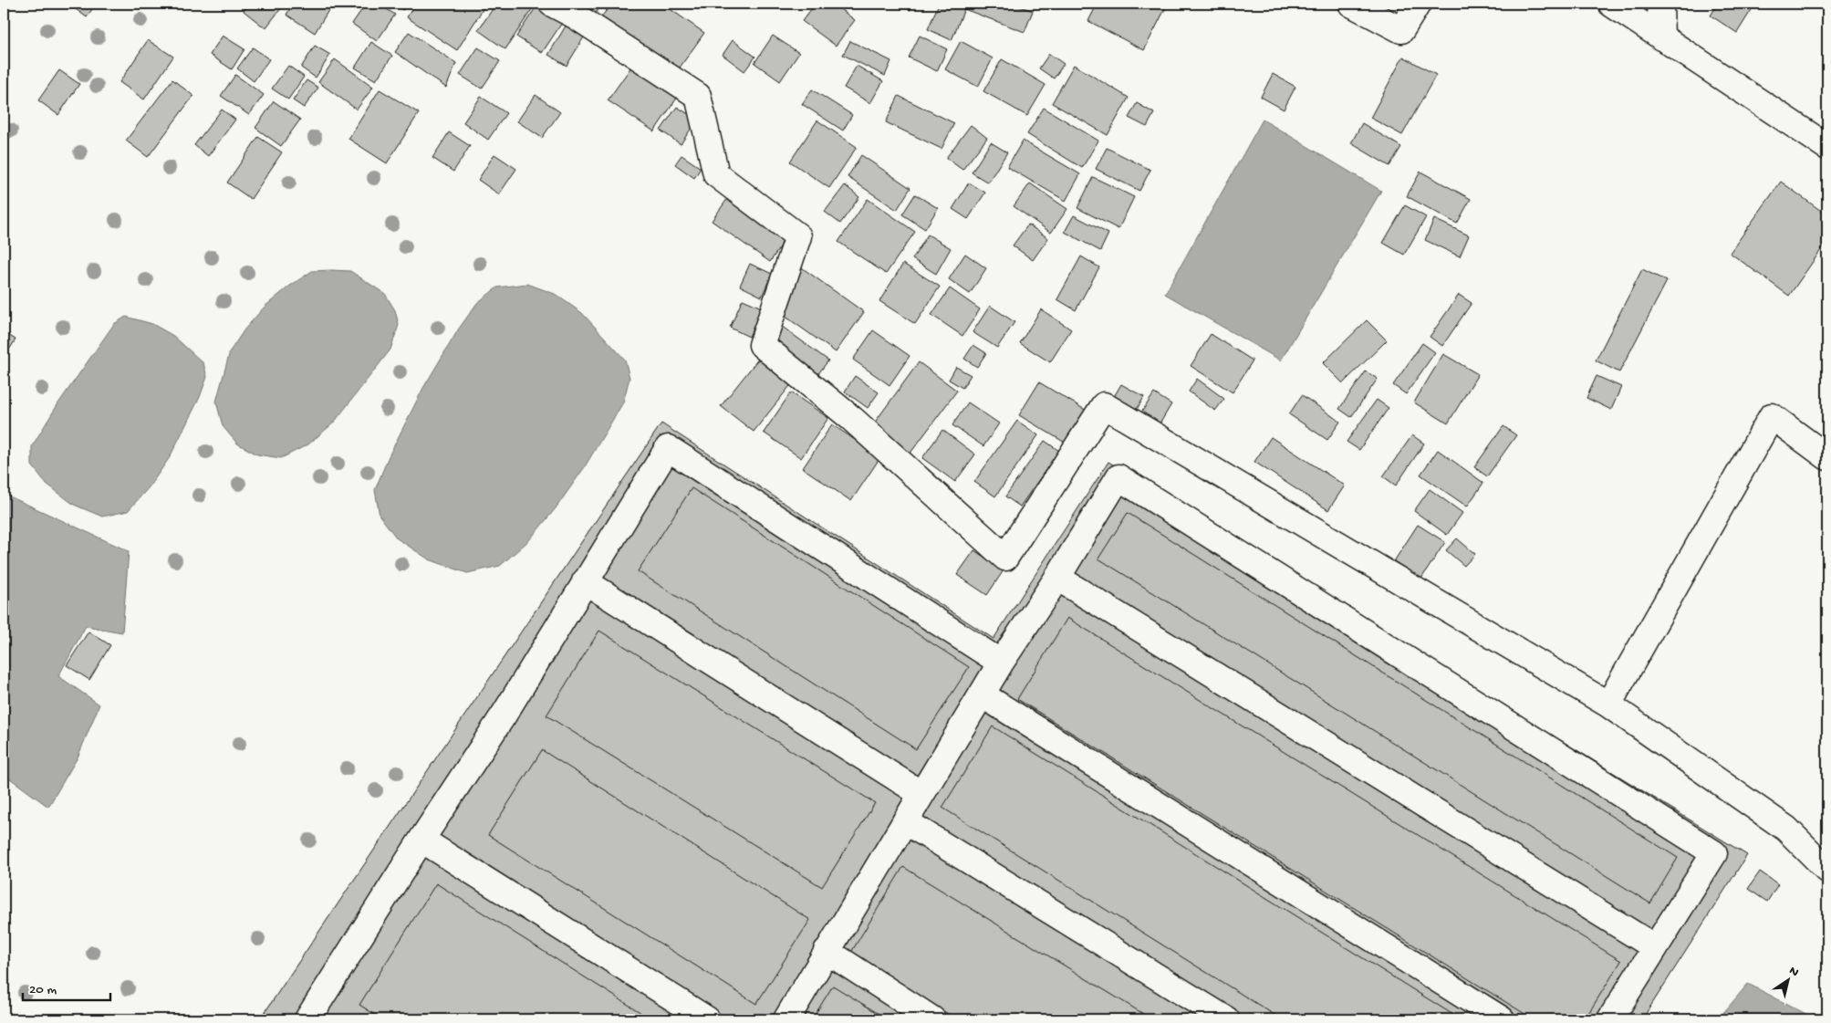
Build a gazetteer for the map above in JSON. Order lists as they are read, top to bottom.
{
  "scale_bar": "20 m",
  "north": "top right"
}
